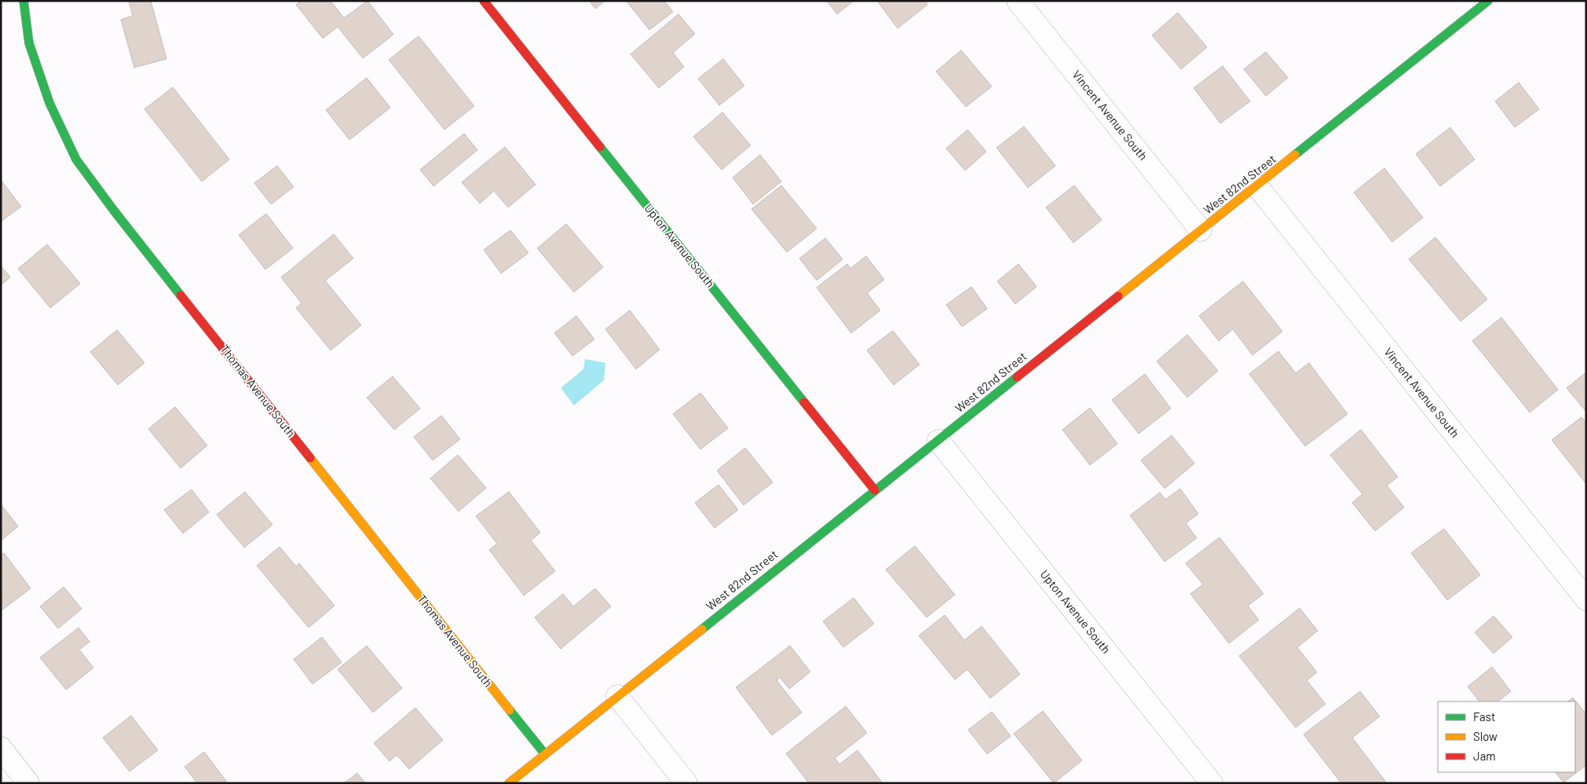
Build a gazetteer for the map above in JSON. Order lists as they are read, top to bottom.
{
  "streets": {
    "street": [
      "Vincent Avenue South",
      "West 82nd Street",
      "Upton Avenue South",
      "Thomas Avenue South"
    ]
  },
  "crossings": [
    ["Vincent Avenue South", "West 82nd Street"],
    ["West 82nd Street", "Upton Avenue South"],
    ["West 82nd Street", "Thomas Avenue South"]
  ],
  "legend": ["Fast", "Slow", "Jam"]
}
